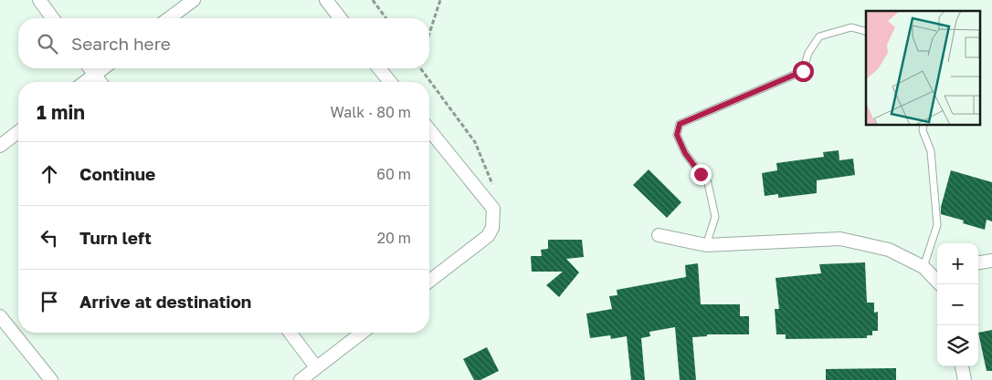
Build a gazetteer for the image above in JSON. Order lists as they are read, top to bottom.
{
  "page": {
    "search": "Search here",
    "heading": ["1 min", "Walk · 80 m"],
    "list": [
      ["Continue", "60 m"],
      ["Turn left", "20 m"],
      "Arrive at destination"
    ],
    "map_buttons": ["+", "−"]
  }
}
